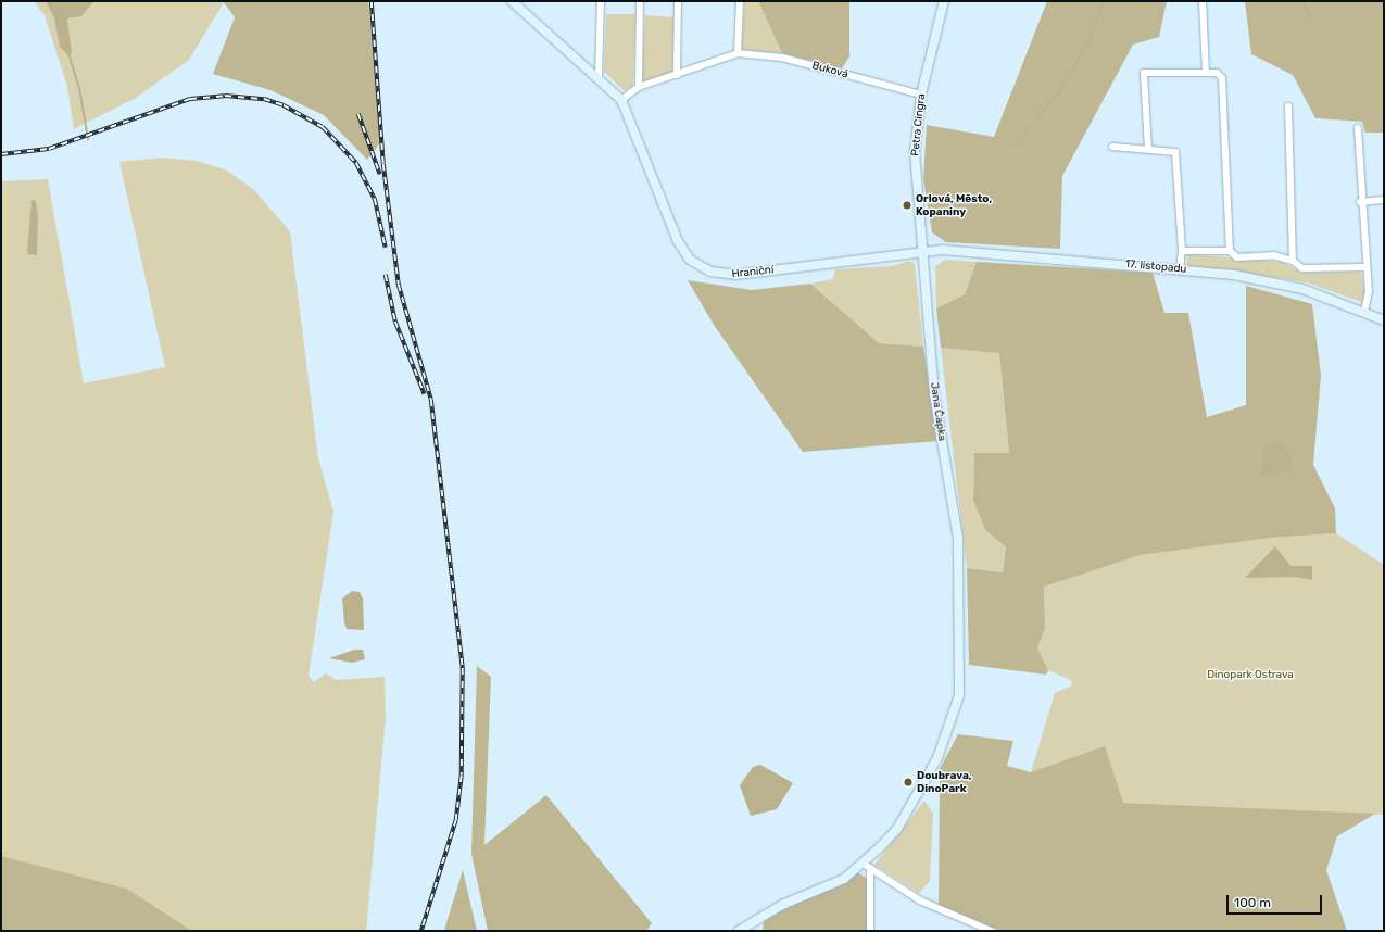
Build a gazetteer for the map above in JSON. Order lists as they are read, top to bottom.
{
  "streets": {
    "street": [
      "Buková",
      "Petra Cingra",
      "17. listopadu",
      "Hraniční",
      "Jana Čapka"
    ]
  },
  "crossings": [
    ["Buková", "Petra Cingra"],
    ["Buková", "Hraniční"],
    ["Petra Cingra", "17. listopadu"],
    ["Petra Cingra", "Hraniční"],
    ["Petra Cingra", "Jana Čapka"],
    ["17. listopadu", "Hraniční"],
    ["17. listopadu", "Jana Čapka"],
    ["Hraniční", "Jana Čapka"]
  ],
  "parks": ["Dinopark Ostrava"],
  "places": ["Orlová, Město, Kopaniny", "Doubrava, DinoPark"],
  "scale_bar": "100 m"
}
